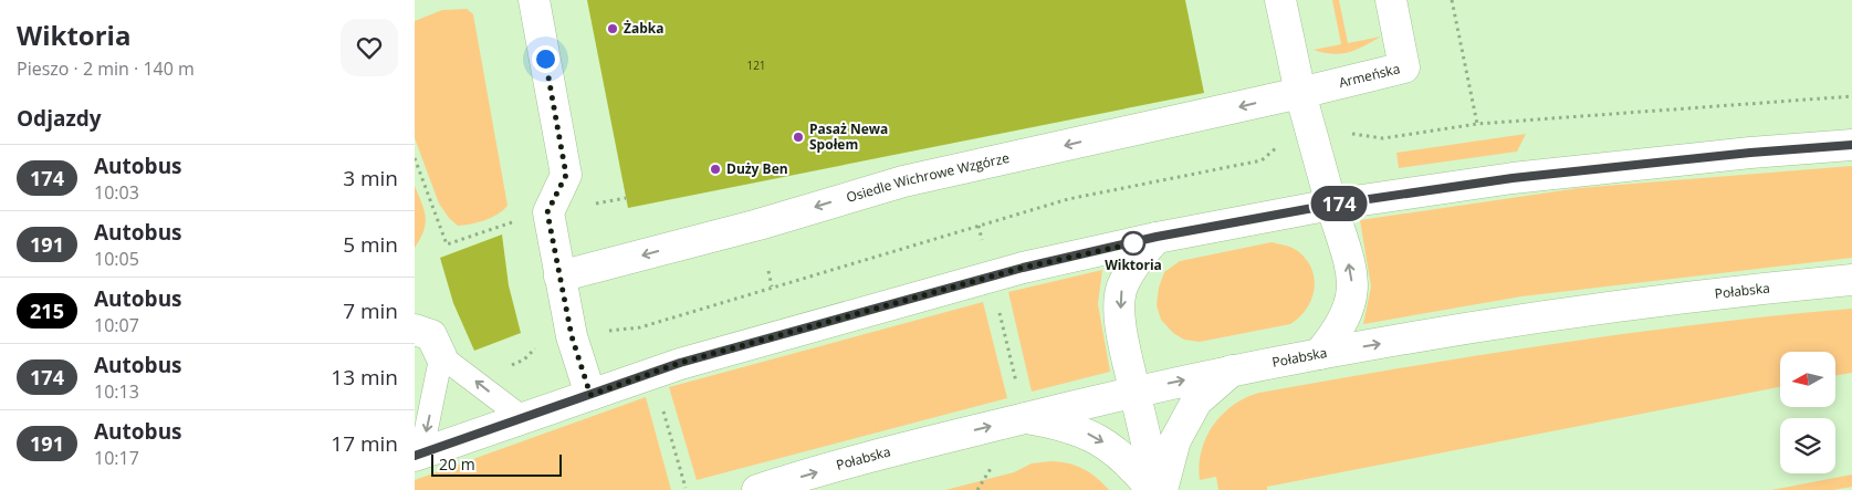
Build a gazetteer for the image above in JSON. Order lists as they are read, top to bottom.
{
  "streets": {
    "street": ["Armeńska", "Osiedle Wichrowe Wzgórze", "Połabska"]
  },
  "crossings": [
    ["Armeńska", "Osiedle Wichrowe Wzgórze"]
  ],
  "places": [
    "Żabka",
    "Pasaż Newa Społem",
    "Duży Ben",
    "Wiktoria"
  ],
  "lines": ["bus line 174"],
  "house_numbers": ["121"],
  "scale_bar": "20 m",
  "north": "left",
  "page": {
    "heading": [
      ["Wiktoria", "Pieszo · 2 min · 140 m"],
      "Odjazdy"
    ],
    "on_map": "174",
    "list": [
      {
        "mark": "174",
        "name": "Autobus",
        "note": "10:03",
        "value": "3 min"
      },
      {
        "mark": "191",
        "name": "Autobus",
        "note": "10:05",
        "value": "5 min"
      },
      {
        "mark": "215",
        "name": "Autobus",
        "note": "10:07",
        "value": "7 min"
      },
      {
        "mark": "174",
        "name": "Autobus",
        "note": "10:13",
        "value": "13 min"
      },
      {
        "mark": "191",
        "name": "Autobus",
        "note": "10:17",
        "value": "17 min"
      }
    ],
    "scale": "20 m"
  }
}
